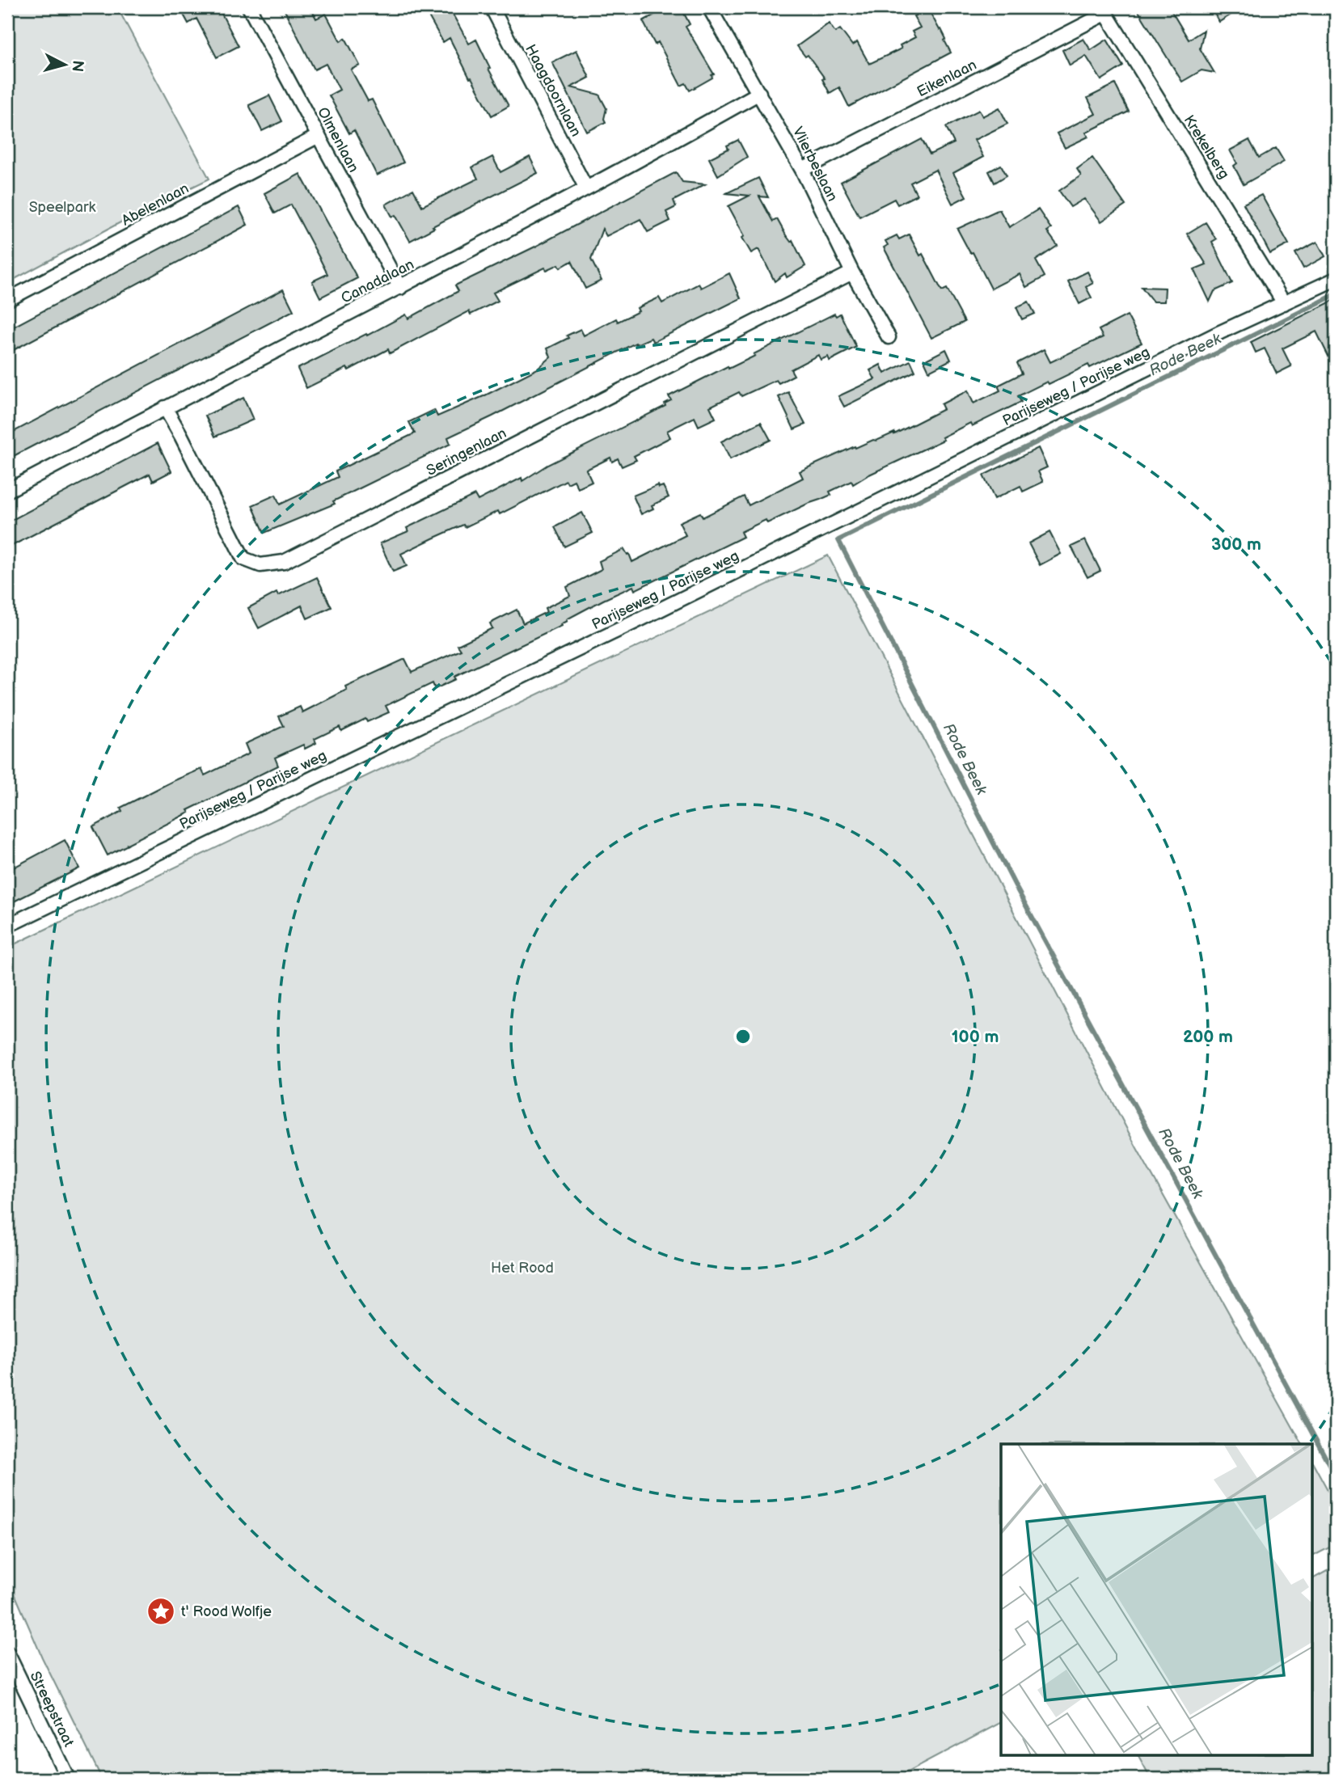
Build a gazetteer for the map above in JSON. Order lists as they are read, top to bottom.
{
  "streets": {
    "street": [
      "Eikenlaan",
      "Haagdoornlaan",
      "Olmenlaan",
      "Krekelberg",
      "Vlierbeslaan",
      "Abelenlaan",
      "Canadalaan",
      "Parijseweg / Parijse weg",
      "Seringenlaan",
      "Streepstraat"
    ]
  },
  "crossings": [
    ["Eikenlaan", "Krekelberg"],
    ["Eikenlaan", "Vlierbeslaan"],
    ["Haagdoornlaan", "Canadalaan"],
    ["Olmenlaan", "Abelenlaan"],
    ["Olmenlaan", "Canadalaan"],
    ["Krekelberg", "Parijseweg / Parijse weg"],
    ["Vlierbeslaan", "Canadalaan"],
    ["Vlierbeslaan", "Seringenlaan"],
    ["Canadalaan", "Seringenlaan"]
  ],
  "water": ["Rode Beek"],
  "parks": ["Speelpark", "Het Rood"],
  "places": {
    "place": ["t' Rood Wolfje"]
  },
  "north": "right",
  "rings": ["300 m", "100 m", "200 m"]
}
